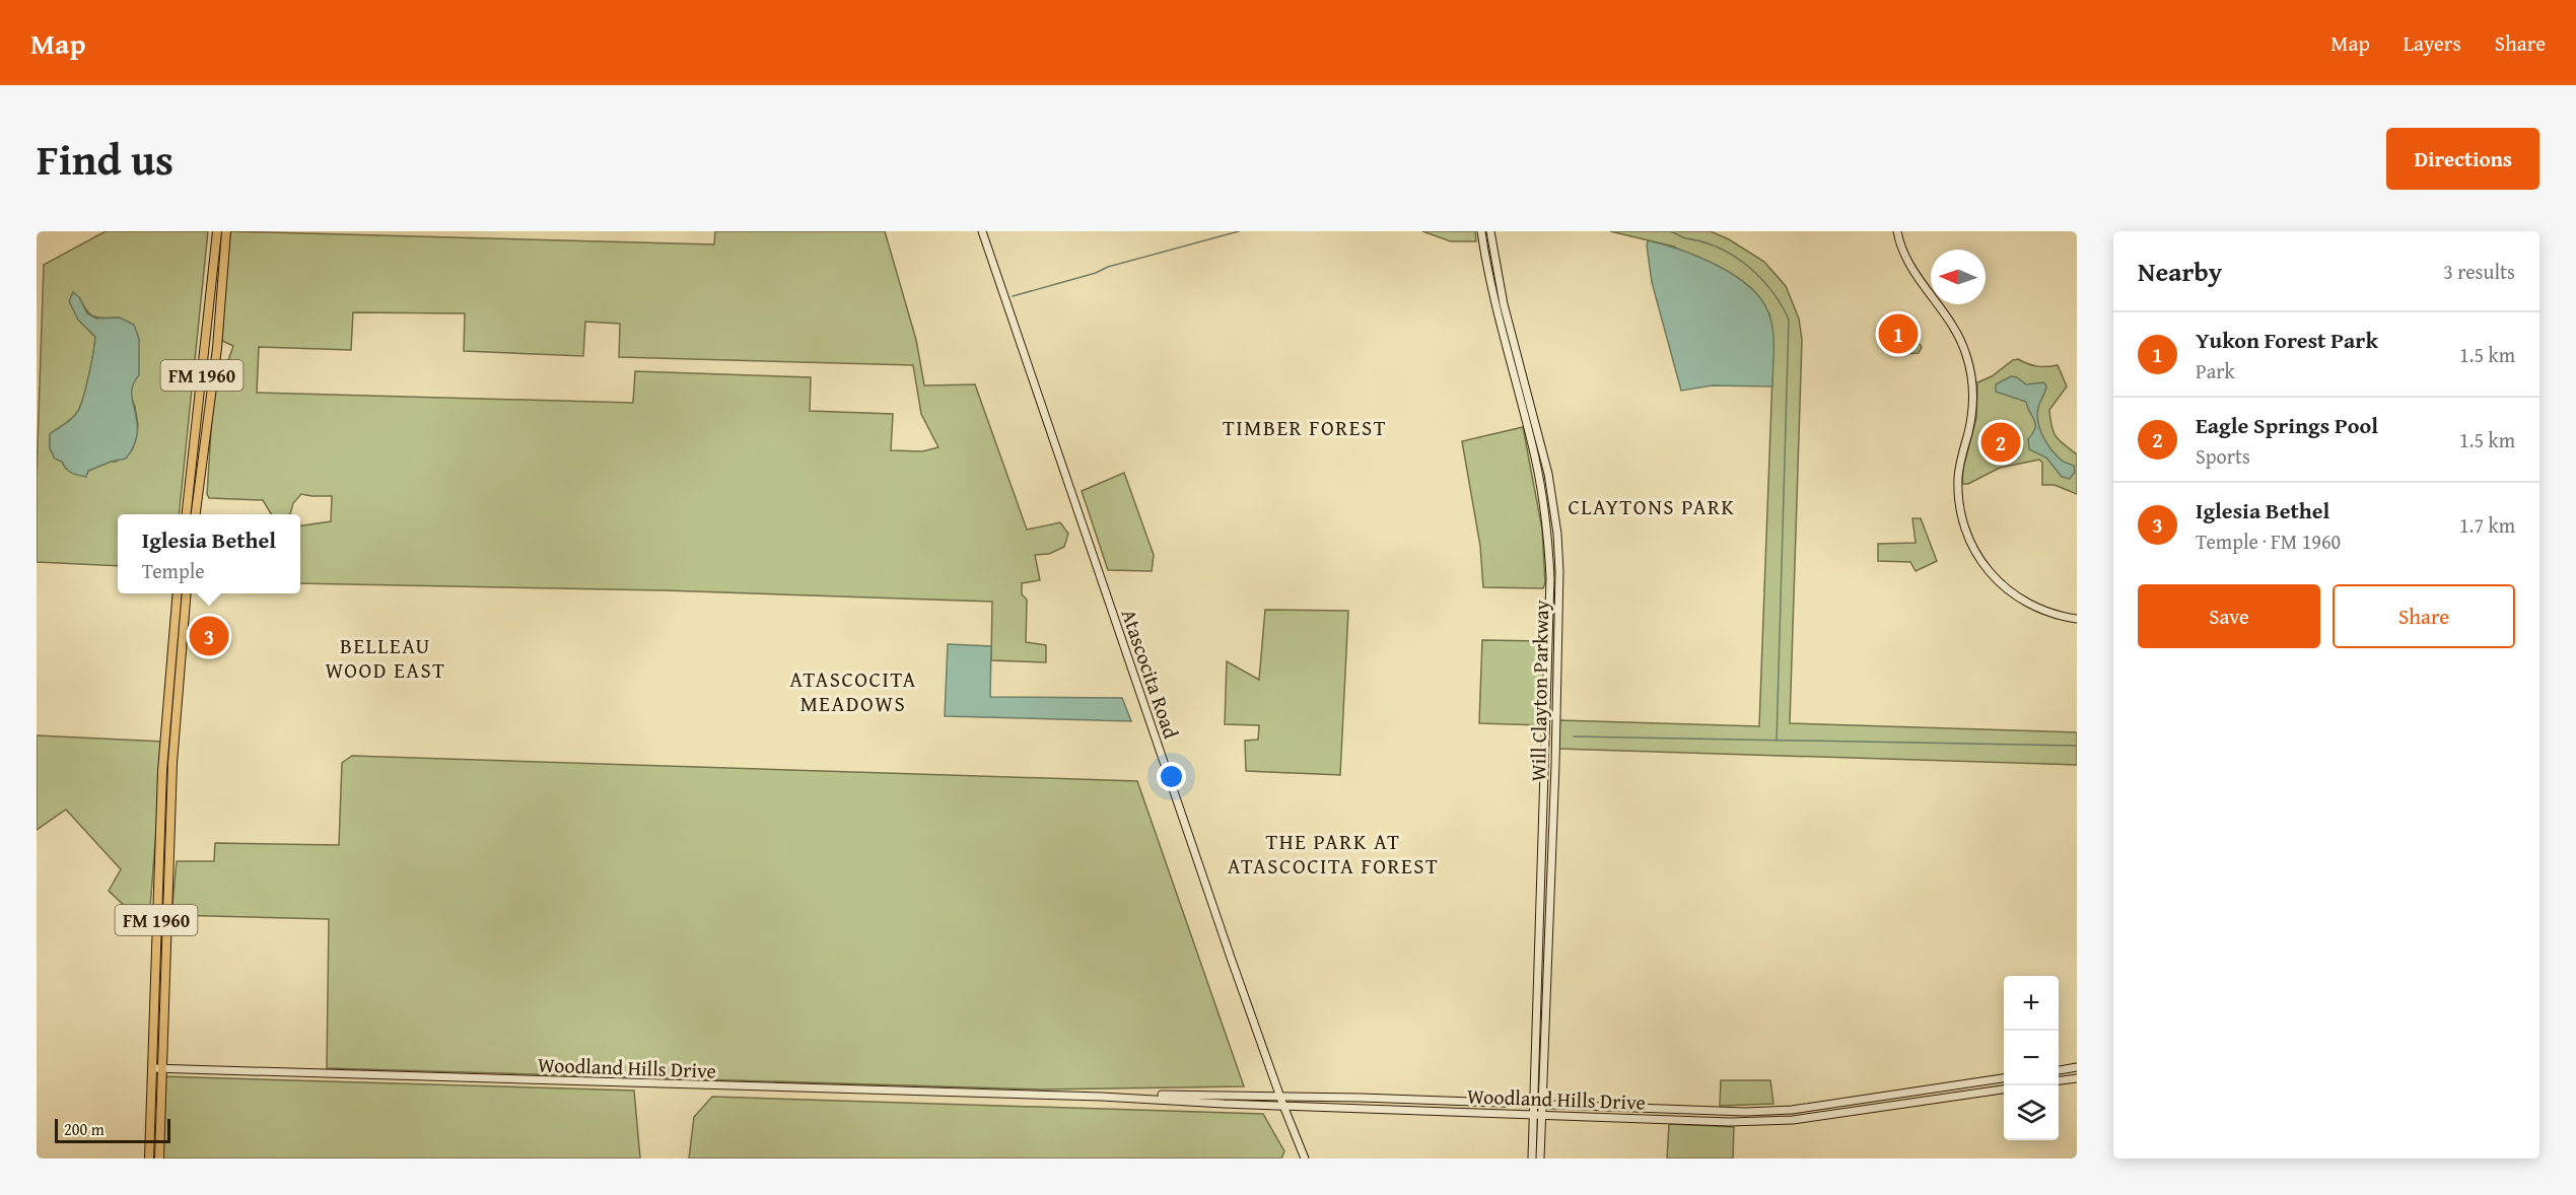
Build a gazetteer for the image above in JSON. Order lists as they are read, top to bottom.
{
  "streets": {
    "main road": [
      "FM 1960",
      "Atascocita Road",
      "Will Clayton Parkway",
      "Woodland Hills Drive"
    ]
  },
  "crossings": [
    ["FM 1960", "Woodland Hills Drive"],
    ["Atascocita Road", "Woodland Hills Drive"],
    ["Will Clayton Parkway", "Woodland Hills Drive"]
  ],
  "districts": [
    "TIMBER FOREST",
    "CLAYTONS PARK",
    "BELLEAU WOOD EAST",
    "ATASCOCITA MEADOWS",
    "THE PARK AT ATASCOCITA FOREST"
  ],
  "scale_bar": "200 m",
  "north": "left",
  "page": {
    "header": "Map",
    "nav": ["Map", "Layers", "Share"],
    "title": "Find us",
    "buttons": [
      "Directions",
      ["Save", "Share"]
    ],
    "heading": ["Nearby", "3 results"],
    "list": [
      {
        "mark": "1",
        "name": "Yukon Forest Park",
        "note": "Park",
        "value": "1.5 km"
      },
      {
        "mark": "2",
        "name": "Eagle Springs Pool",
        "note": "Sports",
        "value": "1.5 km"
      },
      {
        "mark": "3",
        "name": "Iglesia Bethel",
        "note": "Temple · FM 1960",
        "value": "1.7 km"
      }
    ],
    "pins": ["1", "2", "3"],
    "popup": ["Iglesia Bethel", "Temple"],
    "map_buttons": ["+", "−"],
    "scale": "200 m"
  }
}
